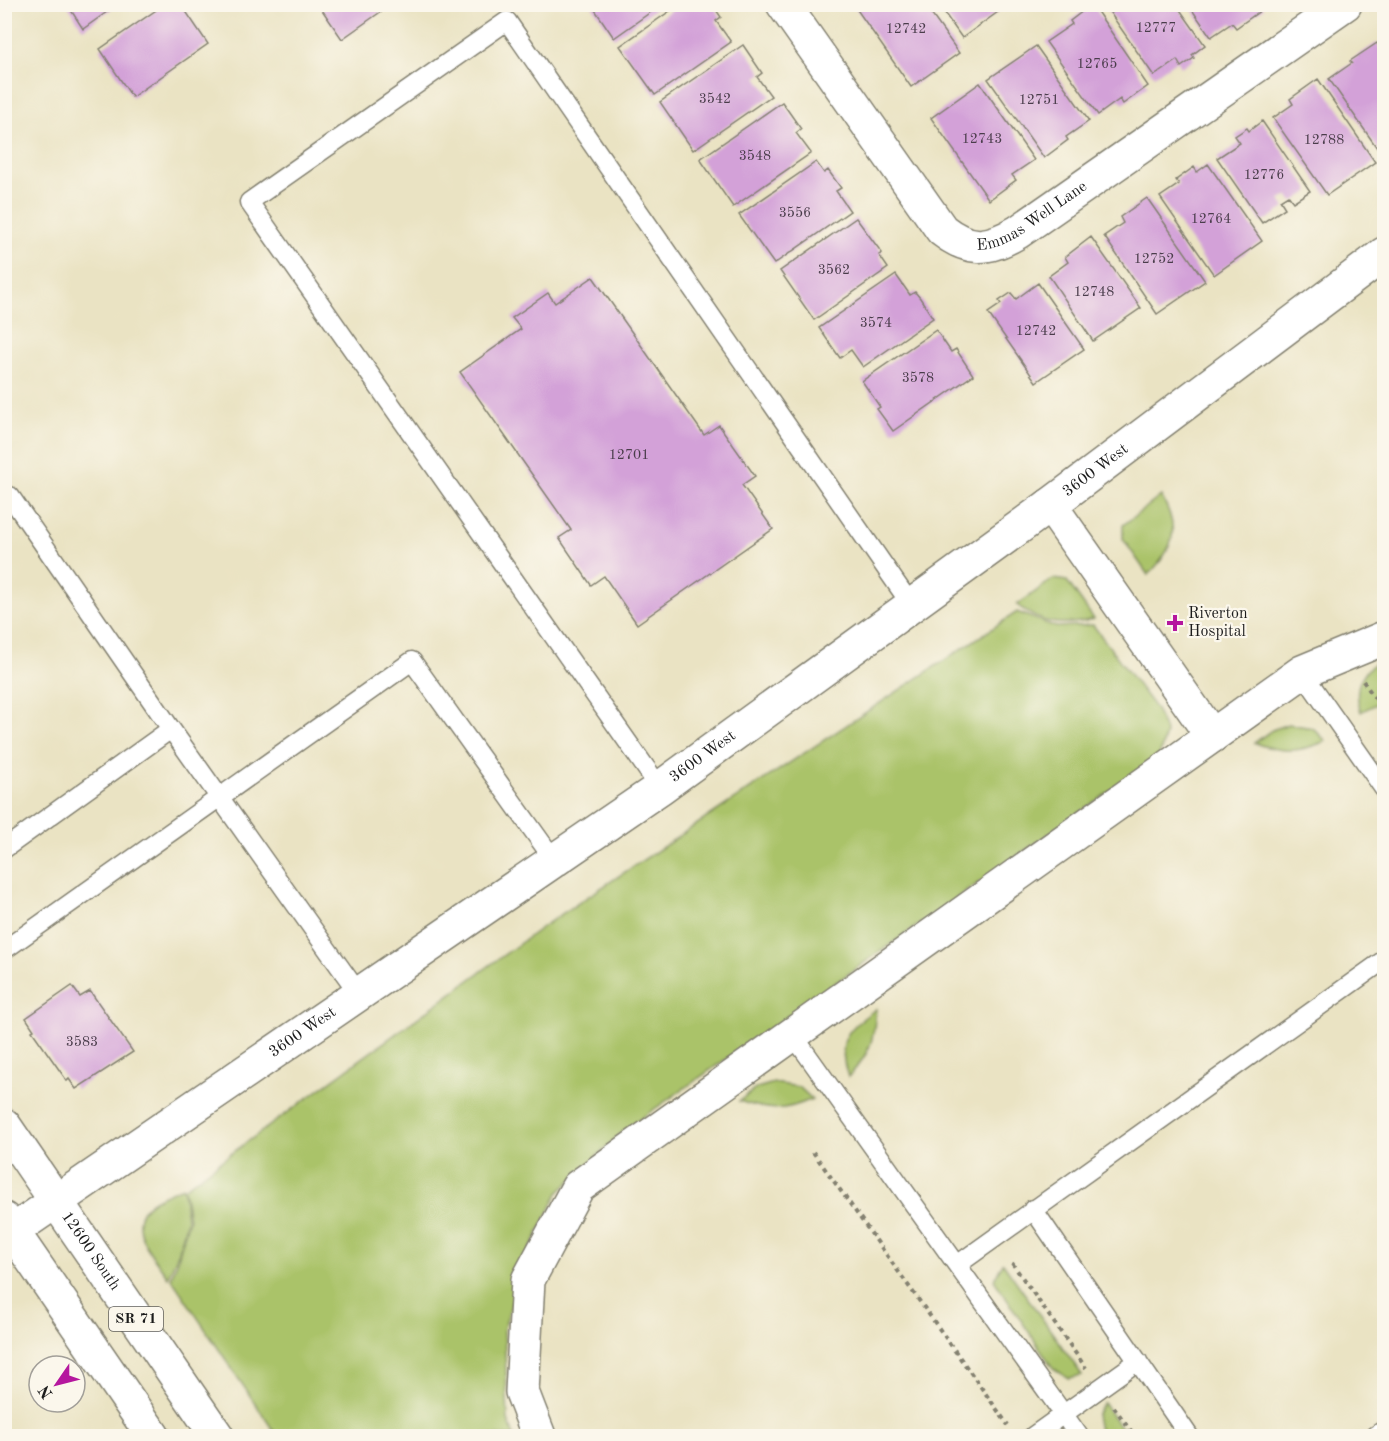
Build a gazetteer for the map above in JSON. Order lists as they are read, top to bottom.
{
  "streets": {
    "main road": [
      "Emmas Well Lane",
      "3600 West",
      "12600 South",
      "SR 71"
    ]
  },
  "crossings": [
    ["3600 West", "12600 South"],
    ["3600 West", "SR 71"]
  ],
  "places": {
    "health": ["Riverton Hospital"]
  },
  "house_numbers": [
    "12777",
    "12742",
    "12765",
    "3542",
    "12751",
    "12743",
    "12788",
    "3548",
    "12776",
    "3556",
    "12764",
    "12752",
    "3562",
    "12748",
    "3574",
    "12742",
    "3578",
    "12701",
    "3583"
  ],
  "north": "bottom left"
}
